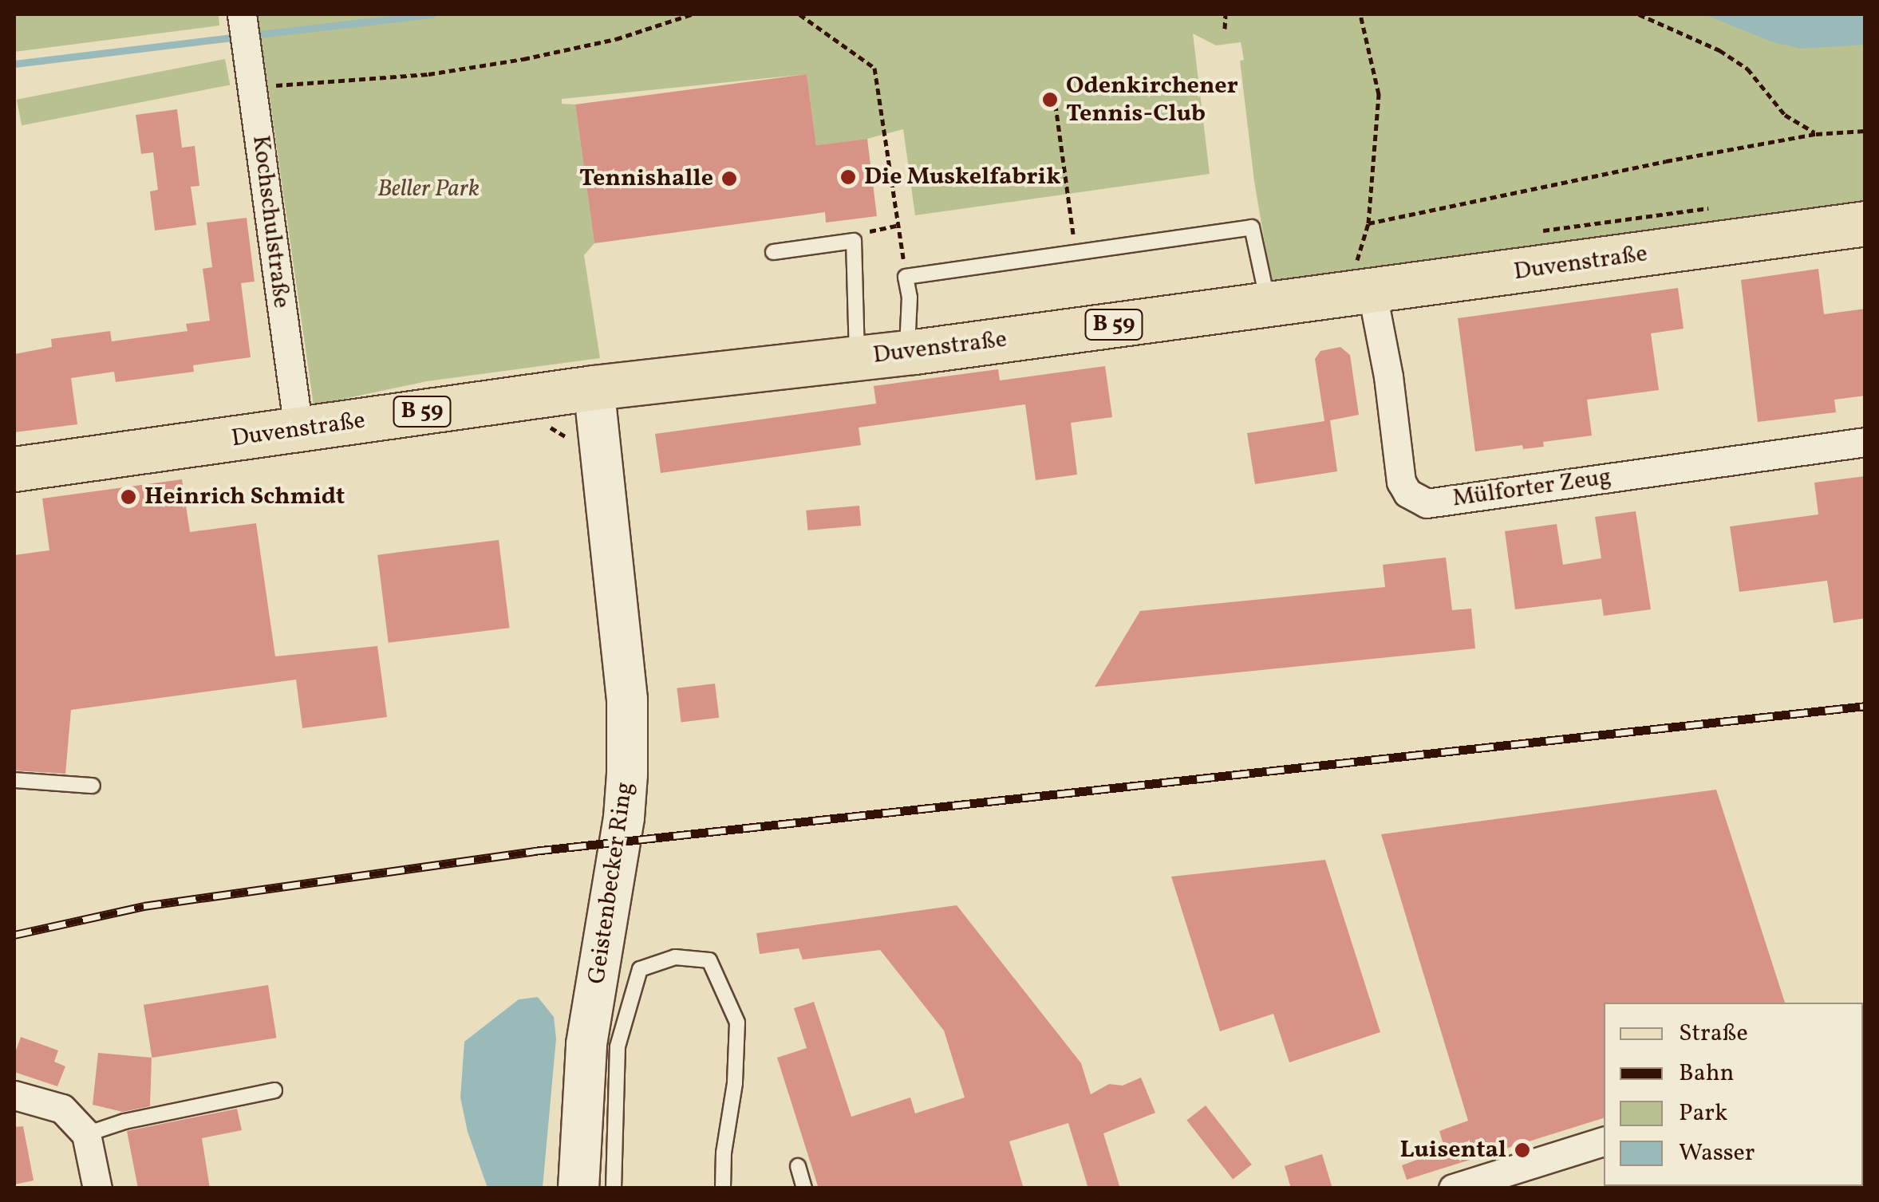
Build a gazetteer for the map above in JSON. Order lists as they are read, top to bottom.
{
  "streets": {
    "main road": ["Duvenstraße", "B 59", "Geistenbecker Ring"],
    "street": ["Kochschulstraße", "Mülforter Zeug"]
  },
  "crossings": [
    ["Kochschulstraße", "Duvenstraße"],
    ["Duvenstraße", "Mülforter Zeug"],
    ["Duvenstraße", "Geistenbecker Ring"]
  ],
  "parks": ["Beller Park"],
  "places": [
    "Odenkirchener Tennis-Club",
    "Die Muskelfabrik",
    "Tennishalle",
    "Heinrich Schmidt",
    "Luisental"
  ],
  "legend": [
    "Straße",
    "Bahn",
    "Park",
    "Wasser"
  ]
}
